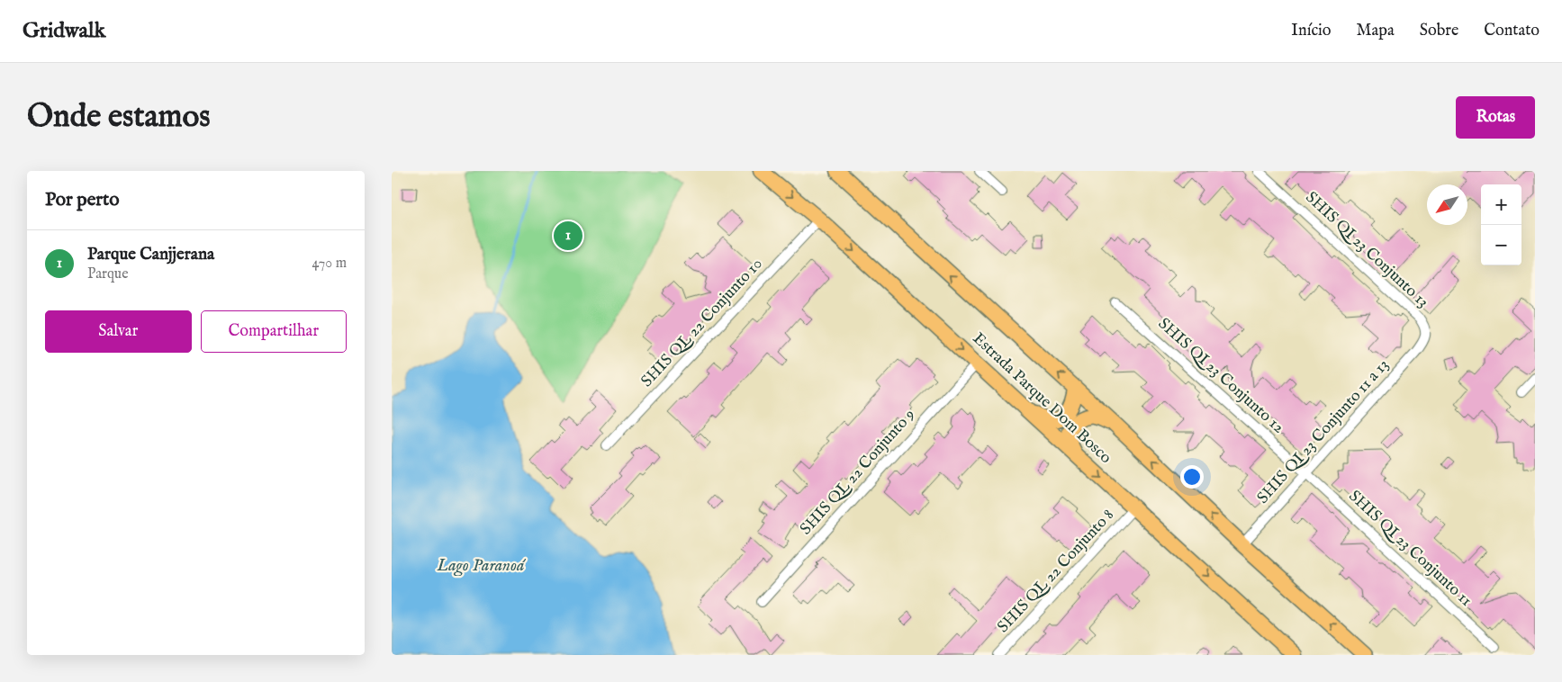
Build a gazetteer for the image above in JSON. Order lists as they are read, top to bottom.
{
  "streets": {
    "main road": ["Estrada Parque Dom Bosco"],
    "street": [
      "SHIS QI 23 Conjunto 13",
      "SHIS QL 22 Conjunto 10",
      "SHIS QI 23 Conjunto 12",
      "SHIS QI 23 Conjunto 11 a 13",
      "SHIS QL 22 Conjunto 9",
      "SHIS QI 23 Conjunto 11",
      "SHIS QL 22 Conjunto 8"
    ]
  },
  "crossings": [
    ["SHIS QI 23 Conjunto 13", "SHIS QI 23 Conjunto 11 a 13"],
    ["SHIS QL 22 Conjunto 10", "Estrada Parque Dom Bosco"],
    ["SHIS QI 23 Conjunto 12", "SHIS QI 23 Conjunto 11 a 13"],
    ["SHIS QI 23 Conjunto 12", "SHIS QI 23 Conjunto 11"],
    ["Estrada Parque Dom Bosco", "SHIS QI 23 Conjunto 11 a 13"],
    ["Estrada Parque Dom Bosco", "SHIS QL 22 Conjunto 9"],
    ["Estrada Parque Dom Bosco", "SHIS QL 22 Conjunto 8"],
    ["SHIS QI 23 Conjunto 11 a 13", "SHIS QI 23 Conjunto 11"]
  ],
  "water": ["Lago Paranoá"],
  "north": "bottom left",
  "page": {
    "header": "Gridwalk",
    "nav": [
      "Início",
      "Mapa",
      "Sobre",
      "Contato"
    ],
    "buttons": [
      "Rotas",
      ["Salvar", "Compartilhar"]
    ],
    "title": "Onde estamos",
    "heading": "Por perto",
    "map_buttons": ["+", "−"],
    "pins": "1",
    "list": [
      {
        "mark": "1",
        "name": "Parque Canjjerana",
        "note": "Parque",
        "value": "470 m"
      }
    ]
  }
}
